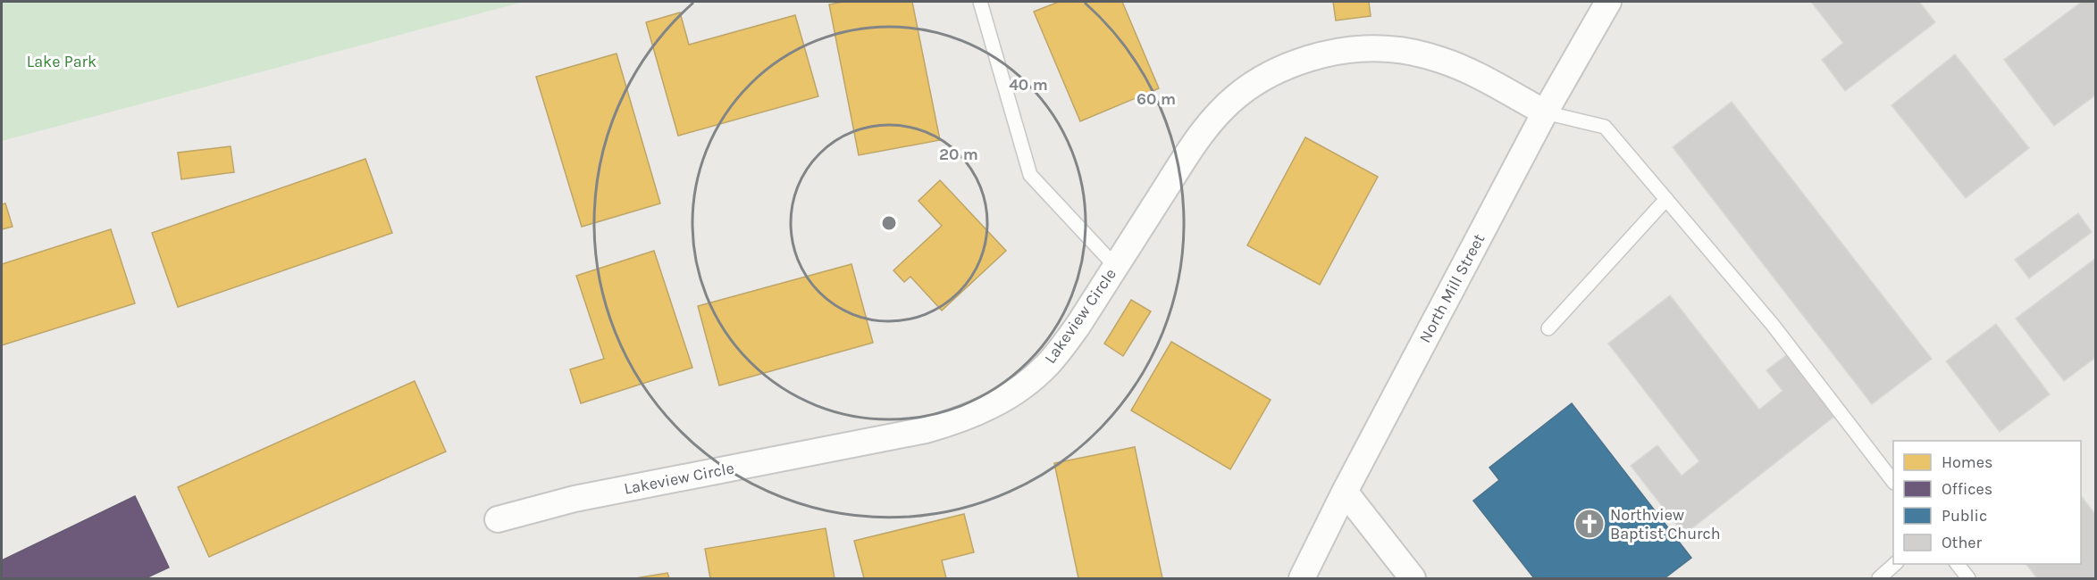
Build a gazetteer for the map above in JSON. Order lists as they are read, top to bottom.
{
  "streets": {
    "street": ["North Mill Street", "Lakeview Circle"]
  },
  "crossings": [
    ["North Mill Street", "Lakeview Circle"]
  ],
  "parks": ["Lake Park"],
  "places": {
    "church": ["Northview Baptist Church"]
  },
  "legend": [
    "Homes",
    "Offices",
    "Public",
    "Other"
  ],
  "rings": ["40 m", "60 m", "20 m"]
}
